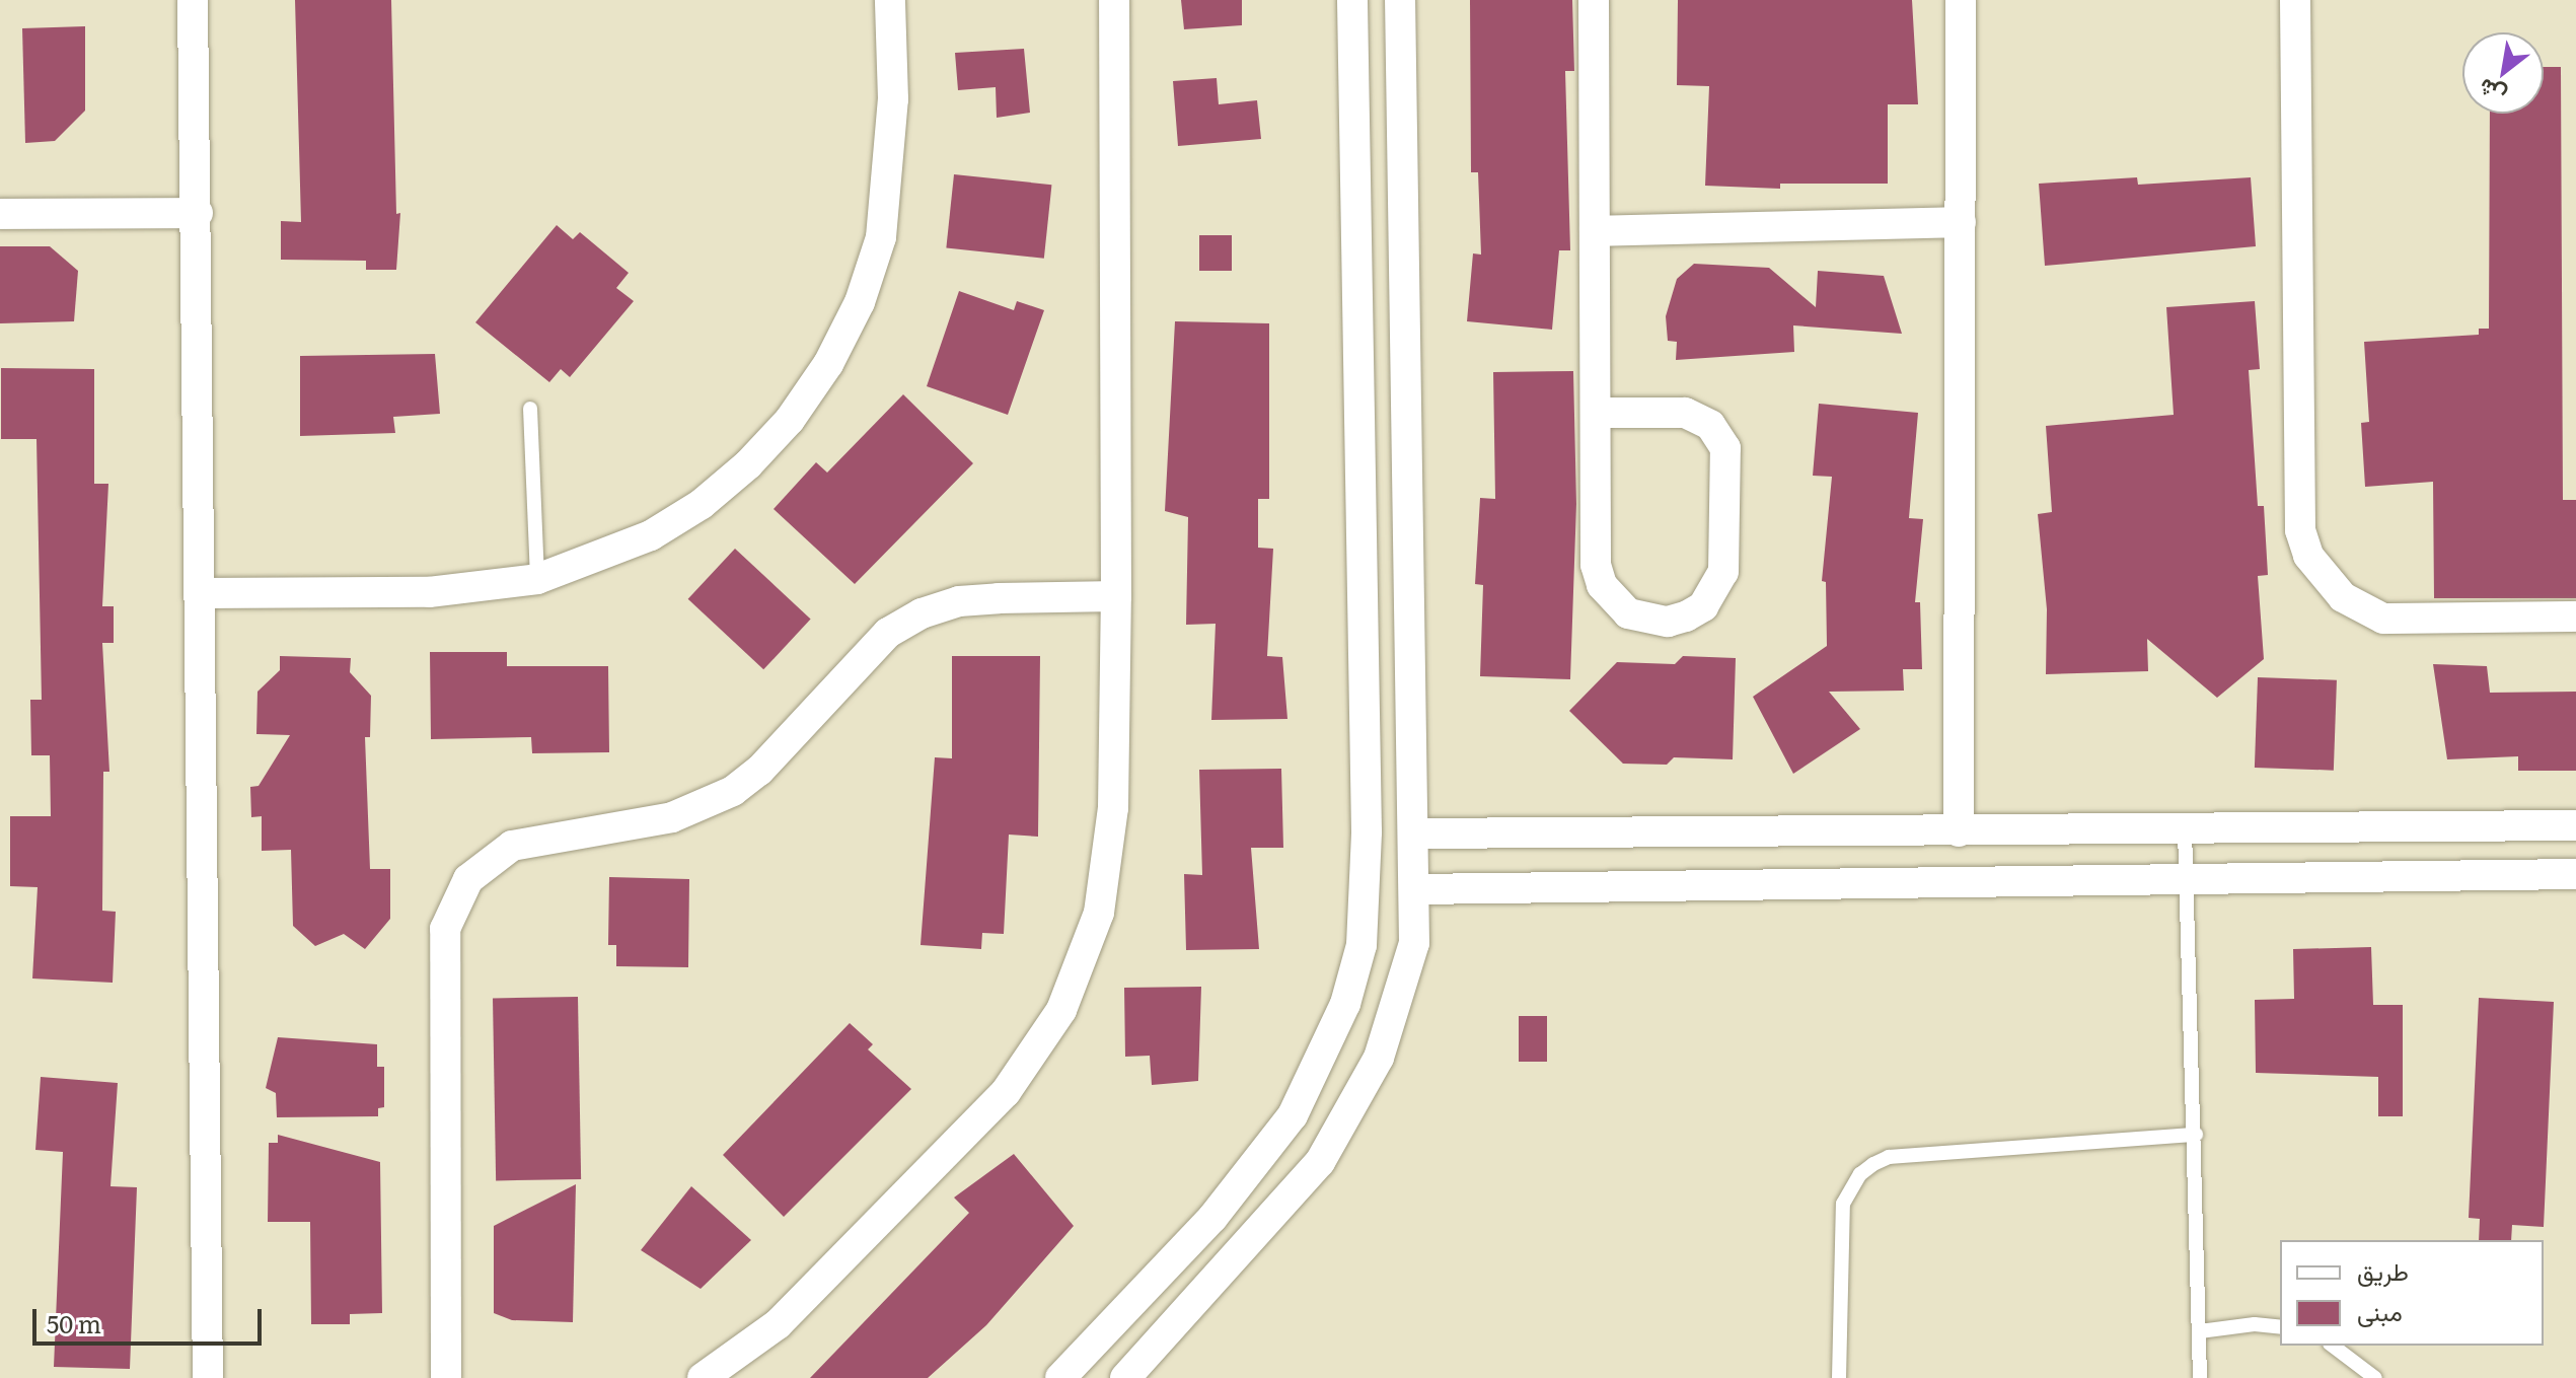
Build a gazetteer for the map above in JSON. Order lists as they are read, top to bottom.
{
  "legend": ["طريق", "مبنى"],
  "scale_bar": "50 m",
  "north": "bottom left"
}
